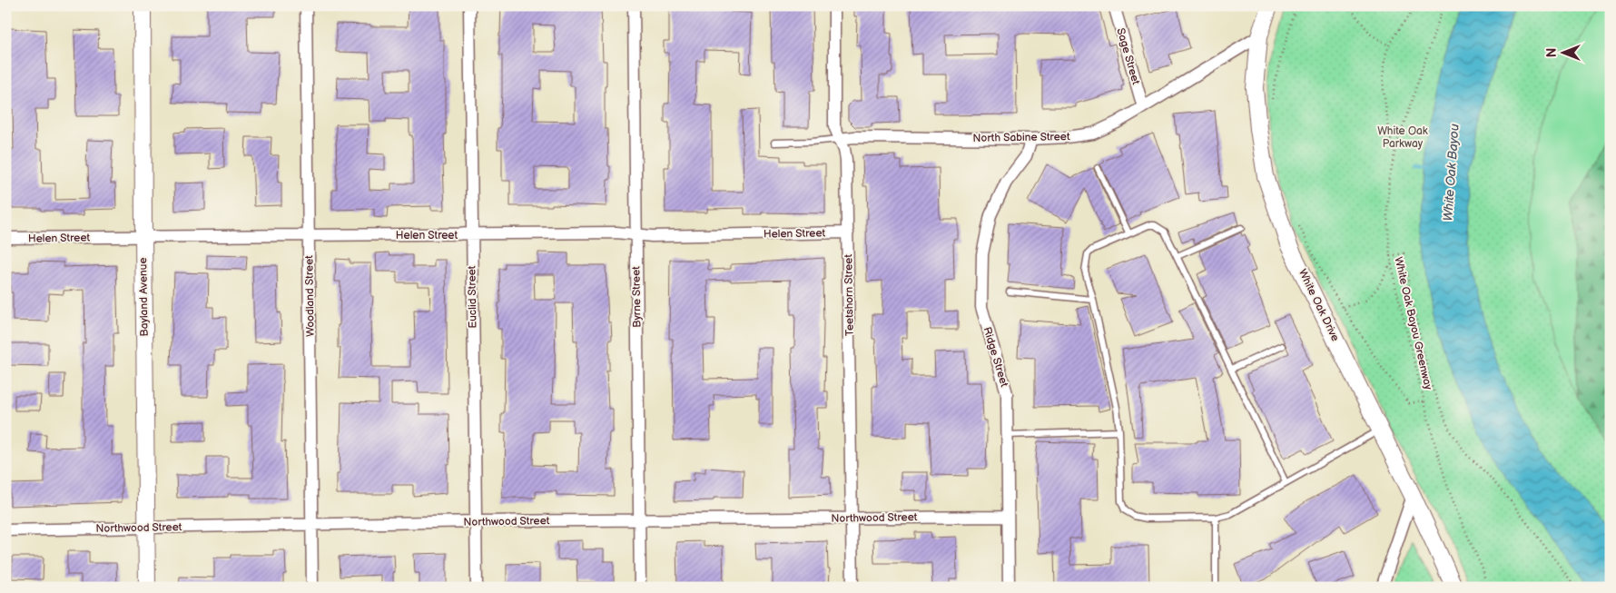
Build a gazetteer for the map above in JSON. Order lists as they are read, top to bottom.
{
  "streets": {
    "main road": ["Bayland Avenue", "White Oak Drive"],
    "street": [
      "Sage Street",
      "North Sabine Street",
      "Helen Street",
      "Teetshorn Street",
      "Woodland Street",
      "Euclid Street",
      "Byrne Street",
      "Ridge Street",
      "Northwood Street"
    ],
    "path": ["White Oak Bayou Greenway"]
  },
  "crossings": [
    ["Sage Street", "North Sabine Street"],
    ["North Sabine Street", "Teetshorn Street"],
    ["North Sabine Street", "White Oak Drive"],
    ["North Sabine Street", "Ridge Street"],
    ["Helen Street", "Teetshorn Street"],
    ["Helen Street", "Woodland Street"],
    ["Helen Street", "Bayland Avenue"],
    ["Helen Street", "Euclid Street"],
    ["Helen Street", "Byrne Street"],
    ["Teetshorn Street", "Northwood Street"],
    ["Woodland Street", "Northwood Street"],
    ["Bayland Avenue", "Northwood Street"],
    ["Euclid Street", "Northwood Street"],
    ["Byrne Street", "Northwood Street"],
    ["Ridge Street", "Northwood Street"]
  ],
  "water": ["White Oak Bayou"],
  "parks": ["White Oak Parkway"],
  "north": "left"
}
